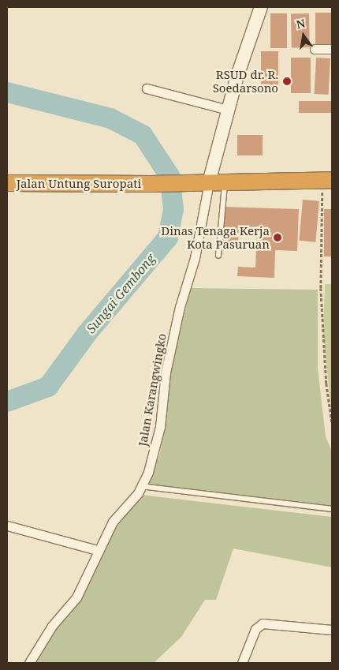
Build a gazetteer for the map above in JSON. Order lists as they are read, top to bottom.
{
  "streets": {
    "highway": ["Jalan Untung Suropati"],
    "street": ["Jalan Karangwingko"]
  },
  "crossings": [
    ["Jalan Untung Suropati", "Jalan Karangwingko"]
  ],
  "water": ["Sungai Gembong"],
  "places": ["RSUD dr. R. Soedarsono", "Dinas Tenaga Kerja Kota Pasuruan"],
  "north": "top"
}
